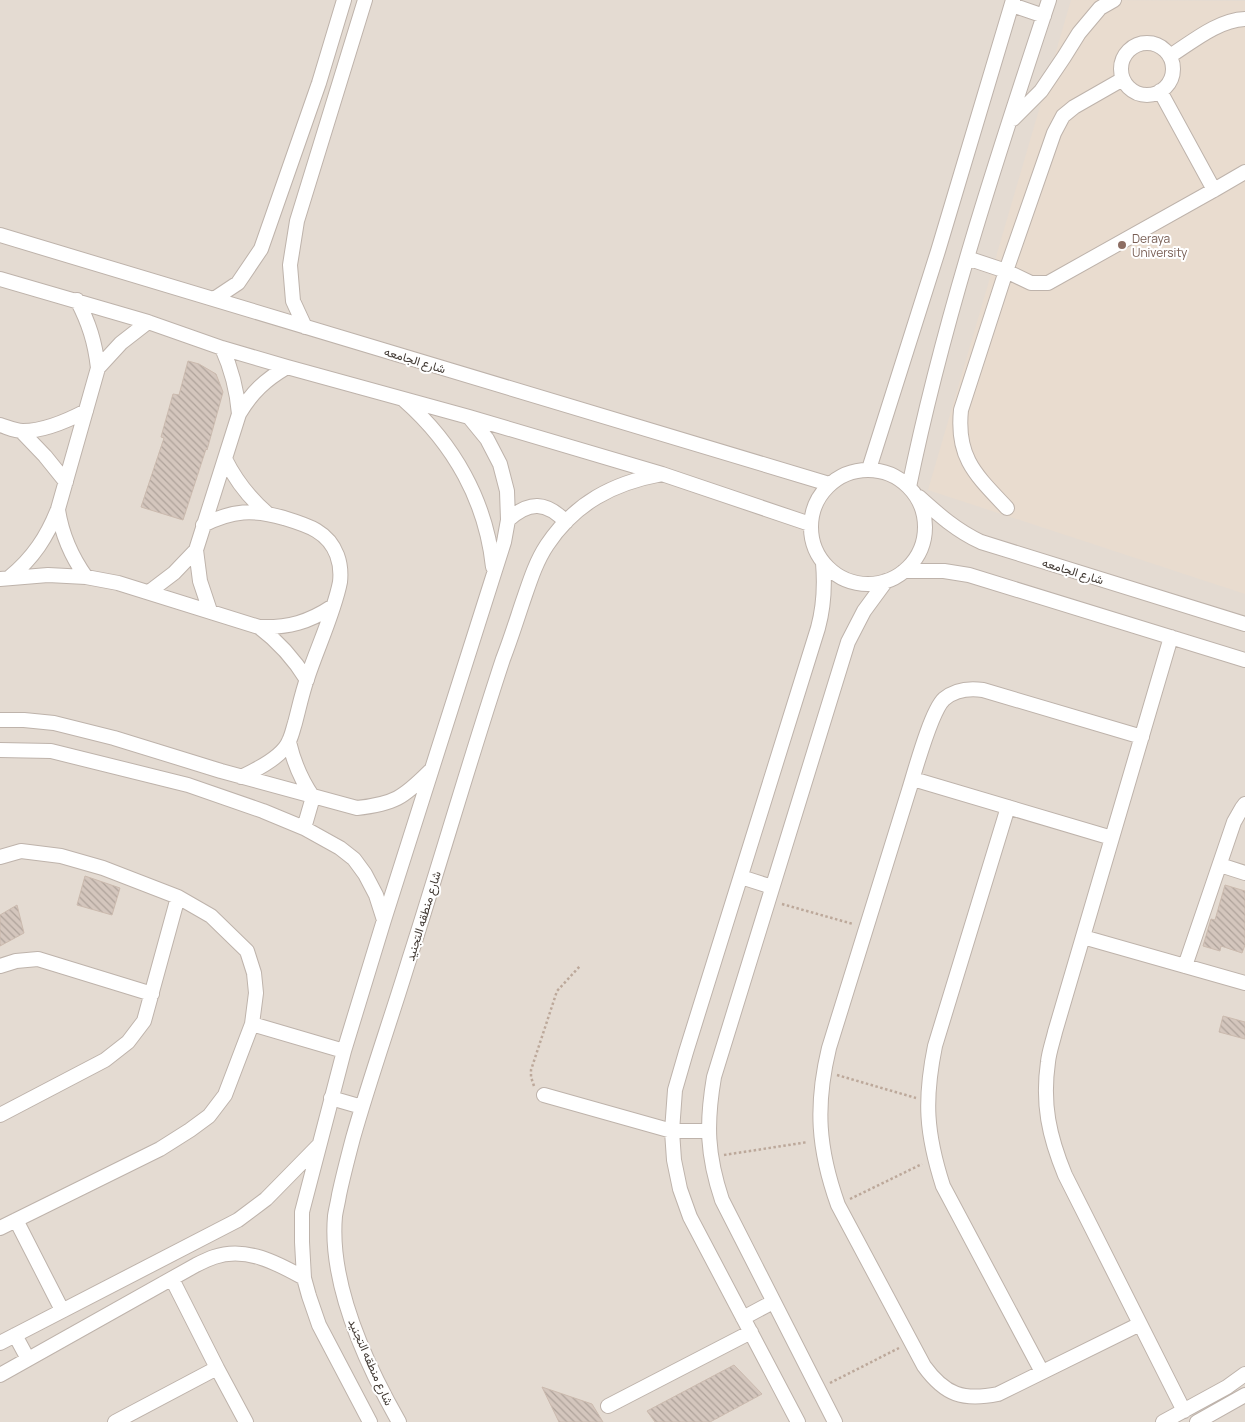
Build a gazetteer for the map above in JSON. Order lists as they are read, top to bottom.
{
  "streets": {
    "street": ["شارع الجامعه", "شارع منطقه التجنيد"]
  },
  "places": ["Deraya University"]
}
